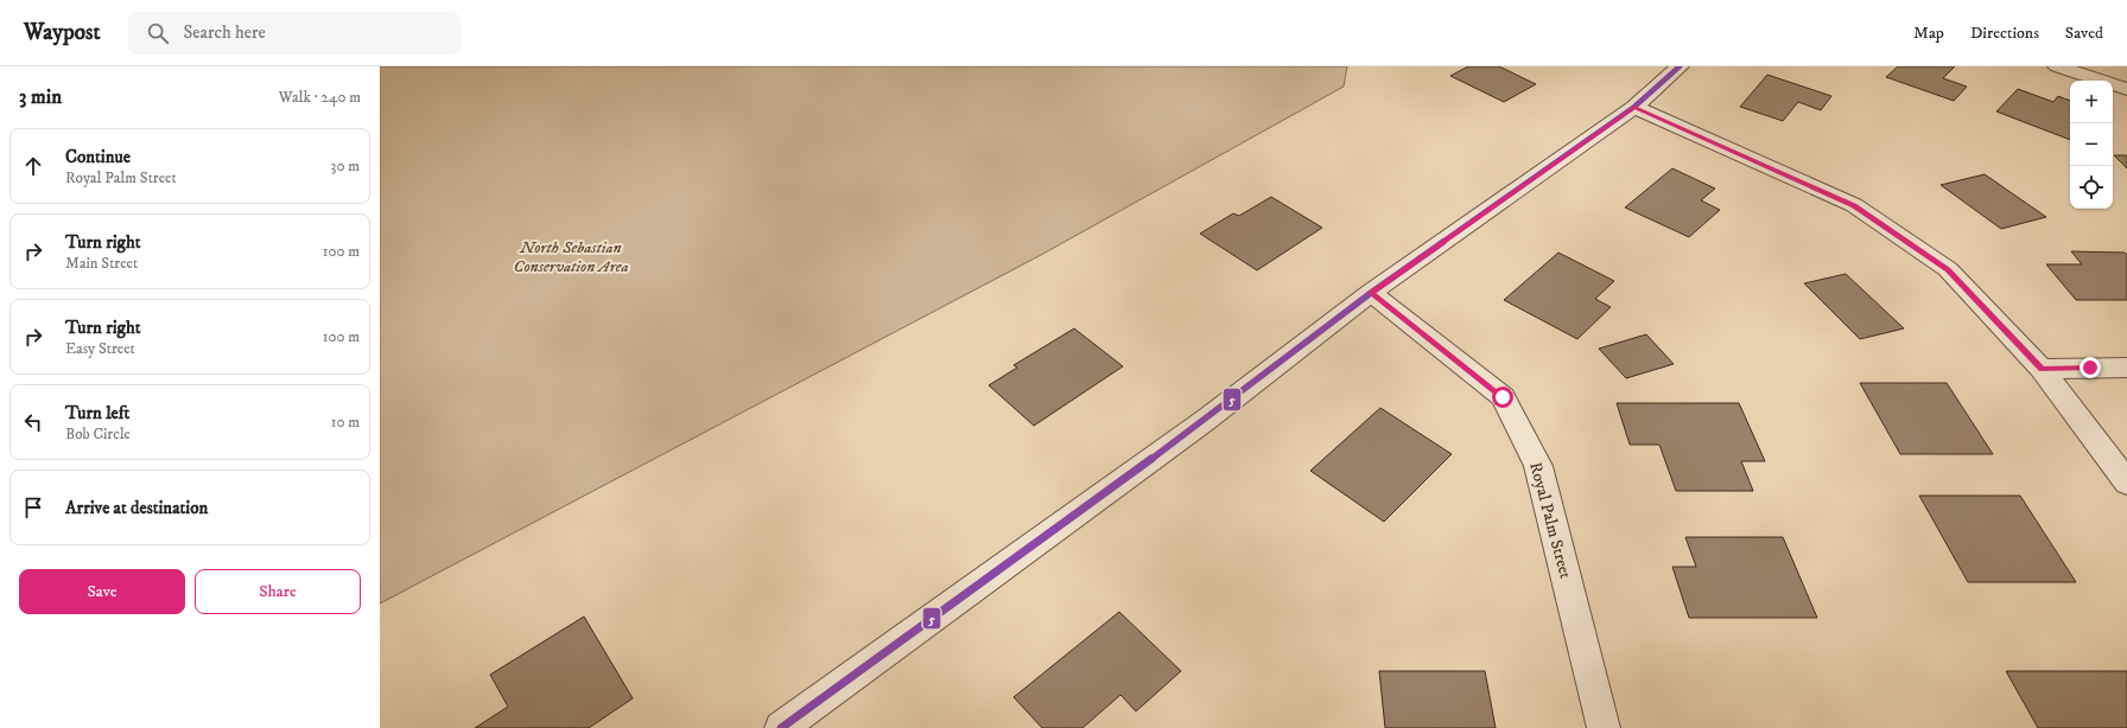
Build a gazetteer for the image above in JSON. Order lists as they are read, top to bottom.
{
  "streets": {
    "street": ["Royal Palm Street"]
  },
  "parks": ["North Sebastian Conservation Area"],
  "lines": ["transit line 5"],
  "page": {
    "header": "Waypost",
    "search": "Search here",
    "nav": ["Map", "Directions", "Saved"],
    "heading": ["3 min", "Walk · 240 m"],
    "map_buttons": ["+", "−"],
    "list": [
      ["Continue", "Royal Palm Street", "30 m"],
      ["Turn right", "Main Street", "100 m"],
      ["Turn right", "Easy Street", "100 m"],
      ["Turn left", "Bob Circle", "10 m"],
      "Arrive at destination"
    ],
    "buttons": ["Save", "Share"]
  }
}
